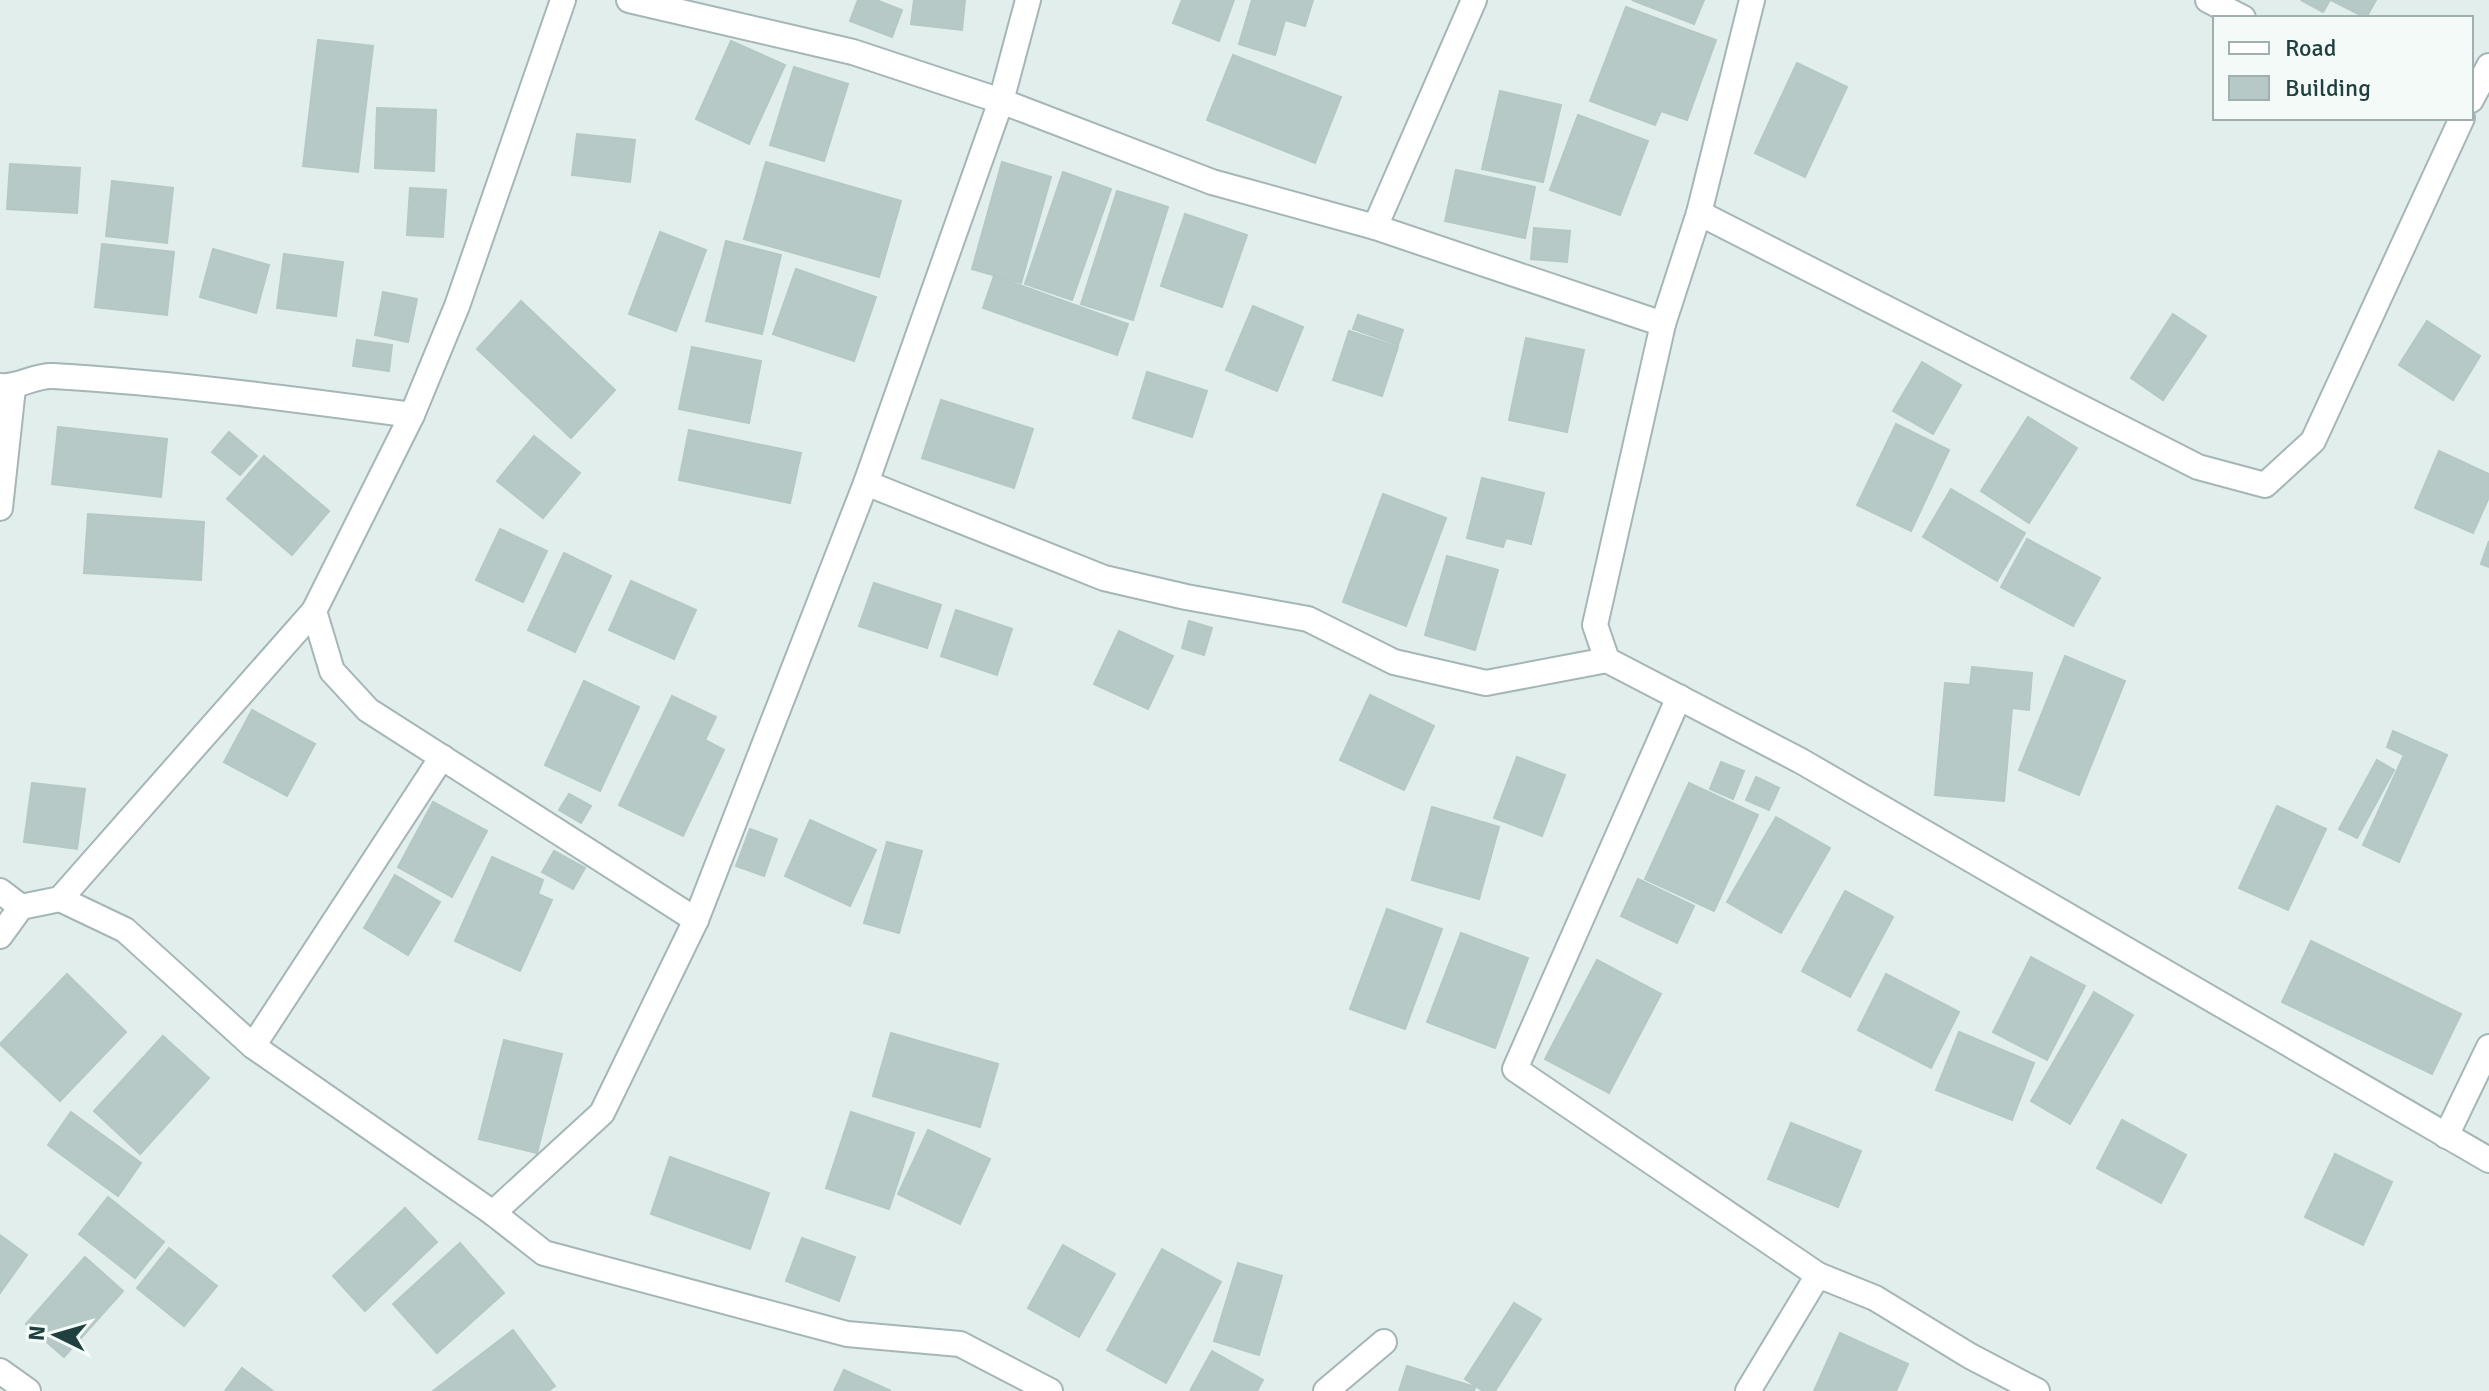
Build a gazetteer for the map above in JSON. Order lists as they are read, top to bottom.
{
  "legend": ["Road", "Building"],
  "north": "left"
}
